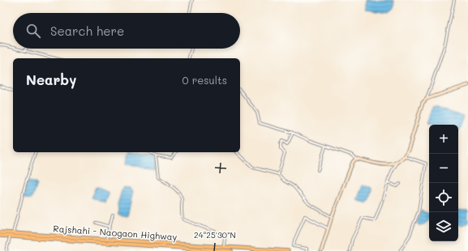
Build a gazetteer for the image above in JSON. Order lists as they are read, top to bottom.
{
  "streets": {
    "main road": ["Rajshahi - Naogaon Highway"]
  },
  "page": {
    "search": "Search here",
    "heading": ["Nearby", "0 results"],
    "map_buttons": ["+", "−"]
  },
  "coordinates": ["24°25'30\"N"]
}
